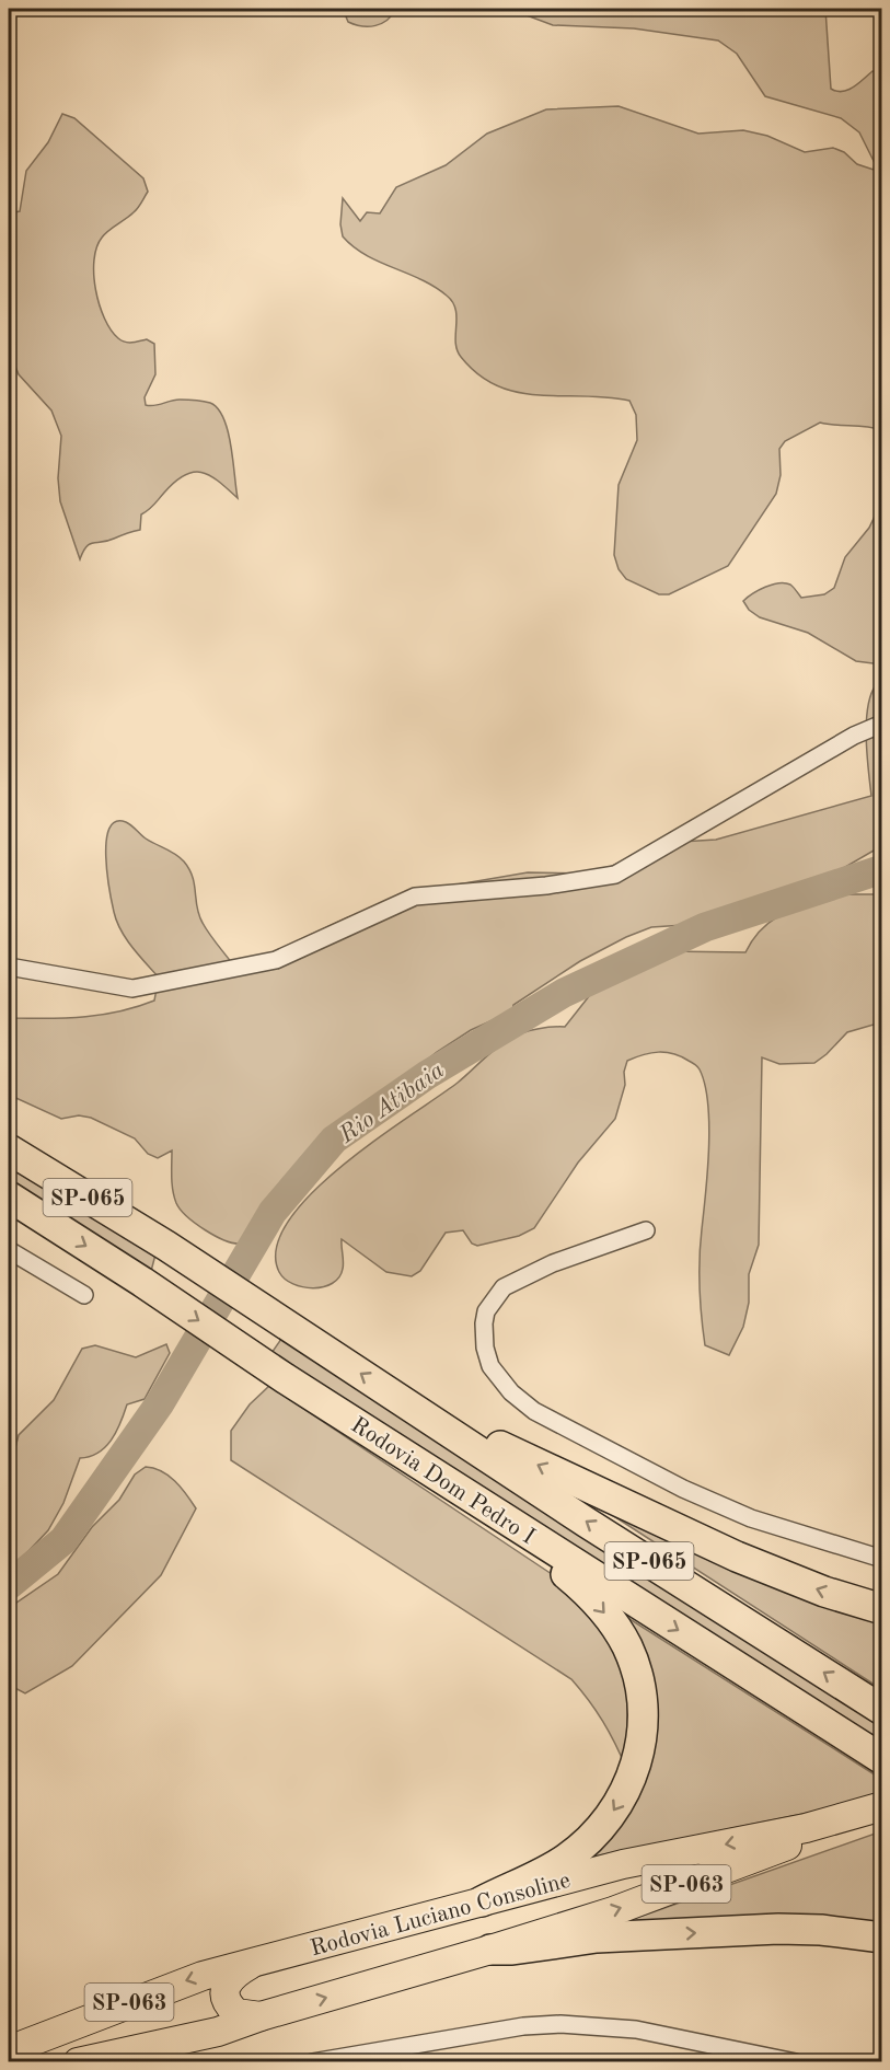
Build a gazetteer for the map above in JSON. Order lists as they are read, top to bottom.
{
  "streets": {
    "highway": [
      "SP-065",
      "Rodovia Dom Pedro I",
      "SP-063",
      "Rodovia Luciano Consoline"
    ]
  },
  "water": ["Rio Atibaia"]
}
